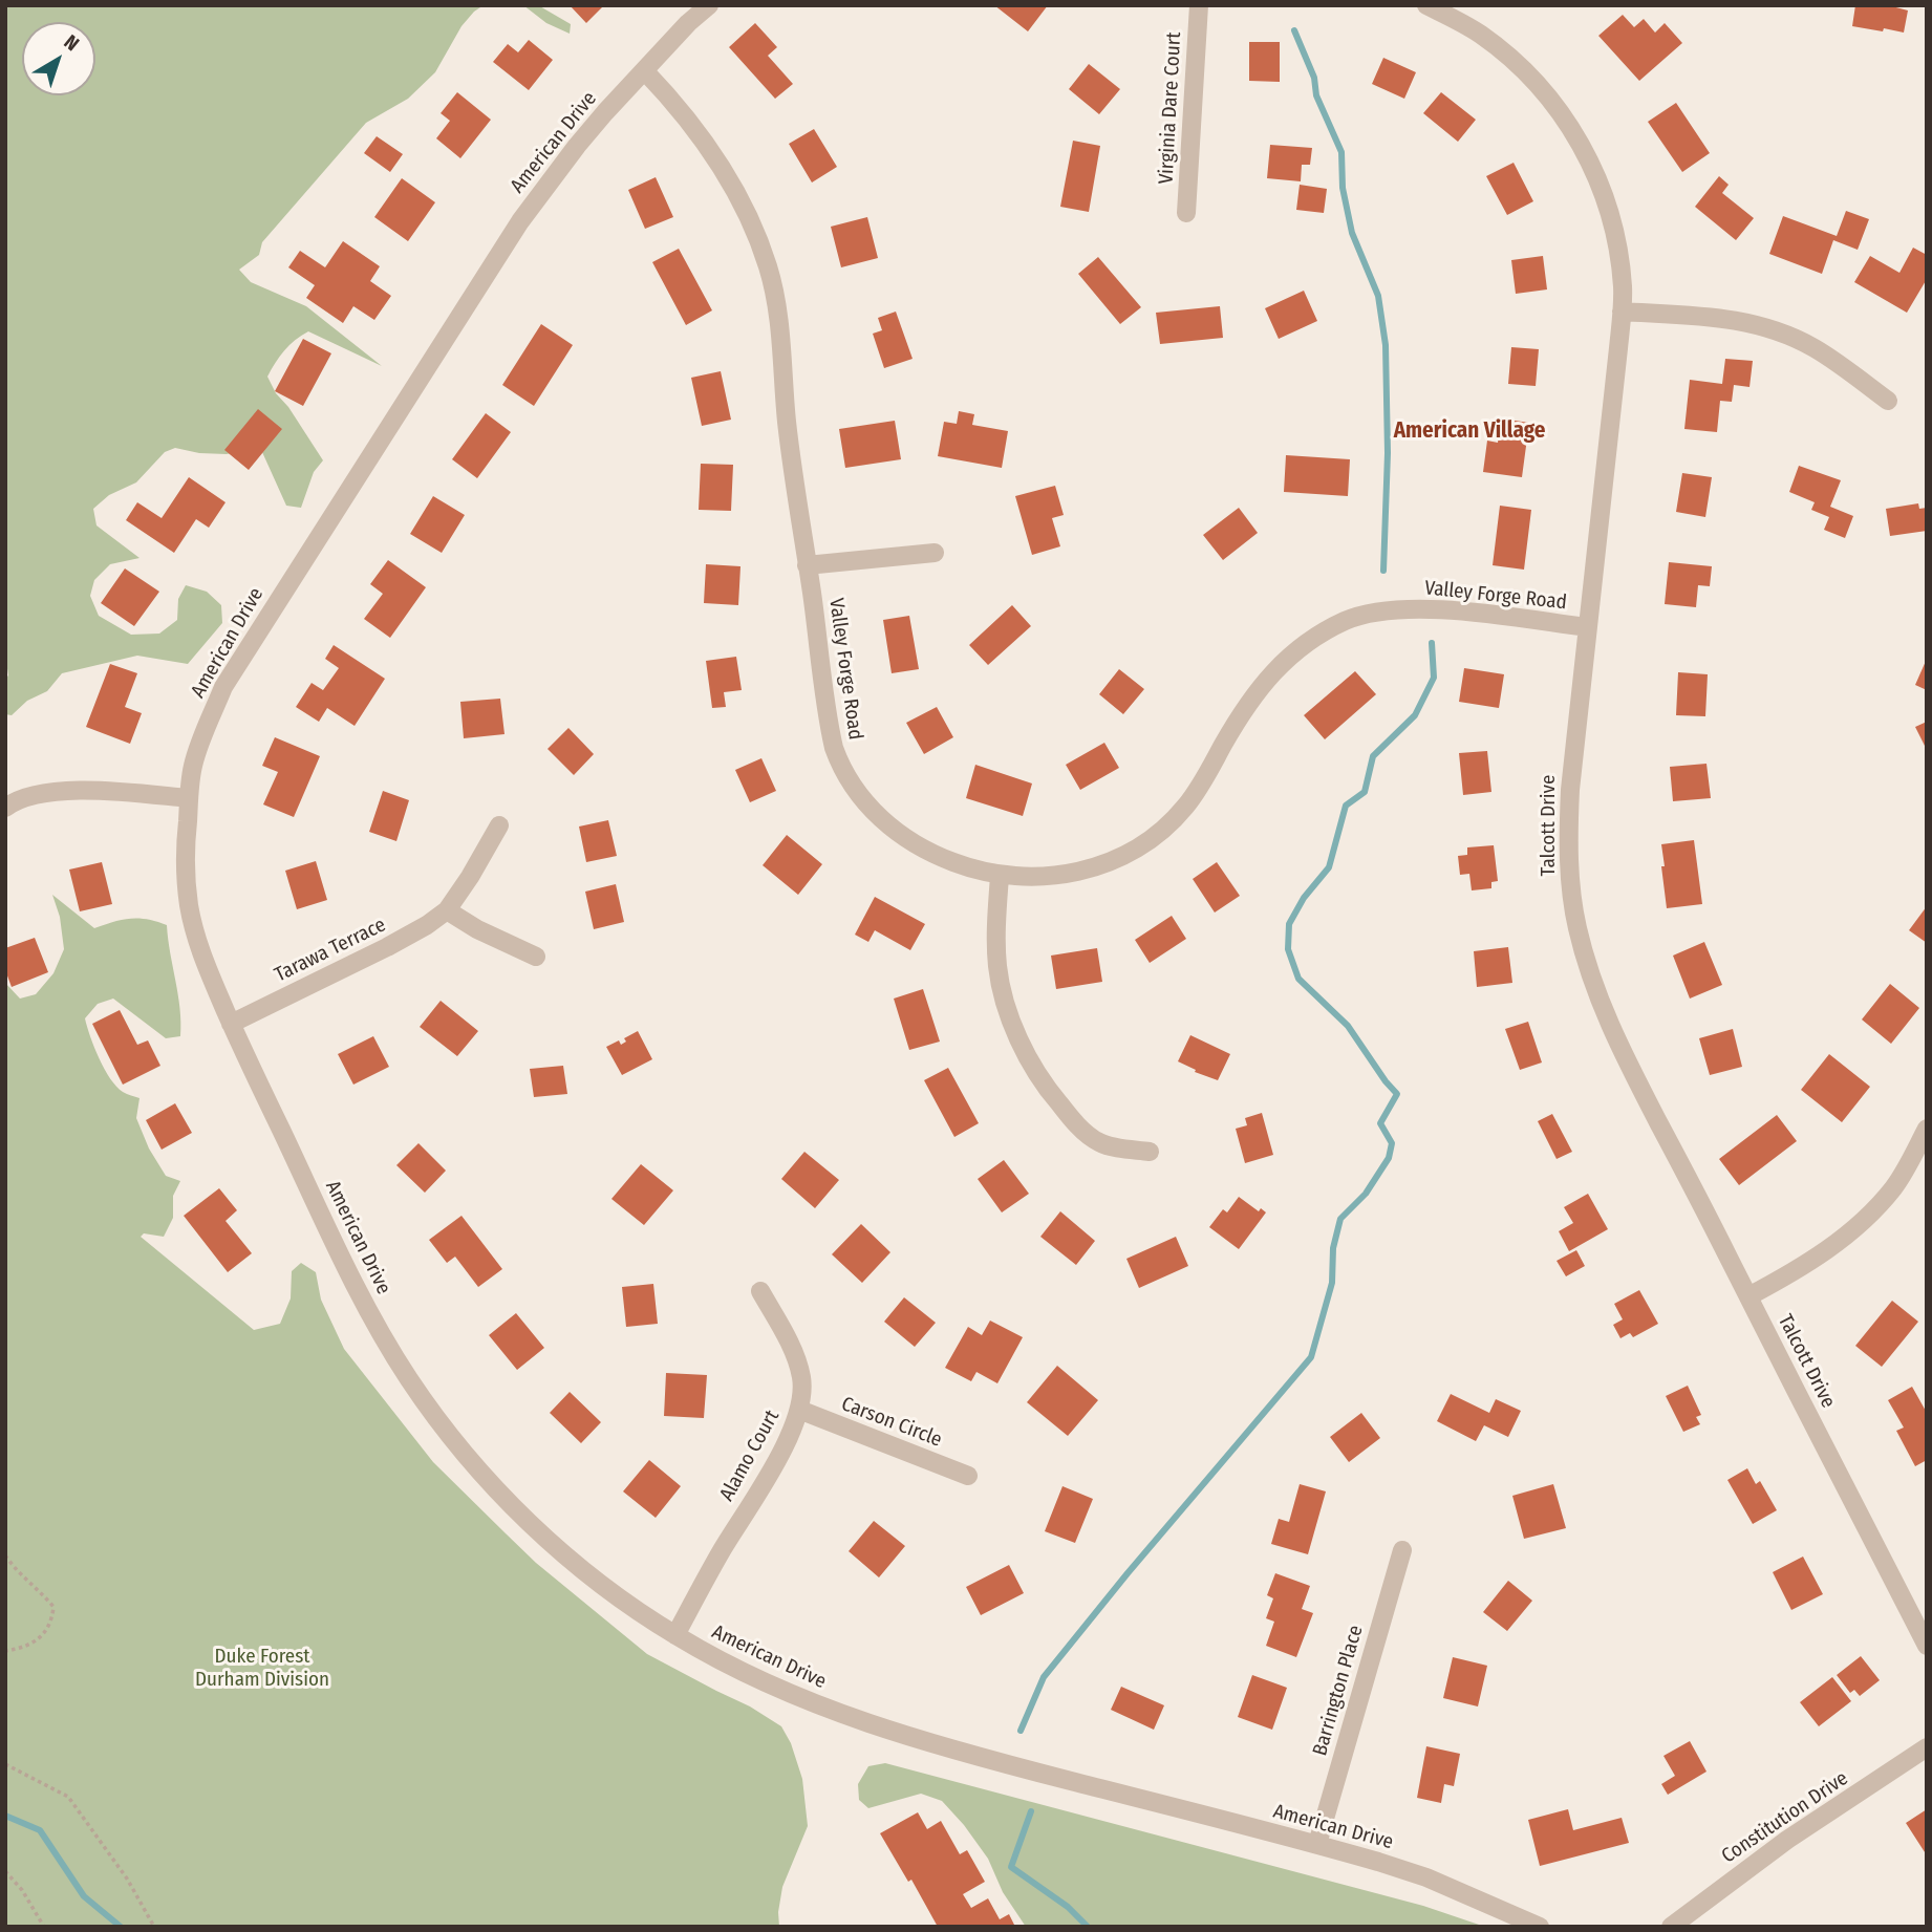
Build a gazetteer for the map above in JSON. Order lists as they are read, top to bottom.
{
  "streets": {
    "street": [
      "Virginia Dare Court",
      "American Drive",
      "Valley Forge Road",
      "Talcott Drive",
      "Tarawa Terrace",
      "Carson Circle",
      "Alamo Court",
      "Barrington Place",
      "Constitution Drive"
    ]
  },
  "crossings": [
    ["American Drive", "Valley Forge Road"],
    ["American Drive", "Tarawa Terrace"],
    ["American Drive", "Alamo Court"],
    ["American Drive", "Barrington Place"],
    ["Valley Forge Road", "Talcott Drive"],
    ["Carson Circle", "Alamo Court"]
  ],
  "districts": ["American Village"],
  "parks": ["Duke Forest Durham Division"],
  "north": "top right"
}
